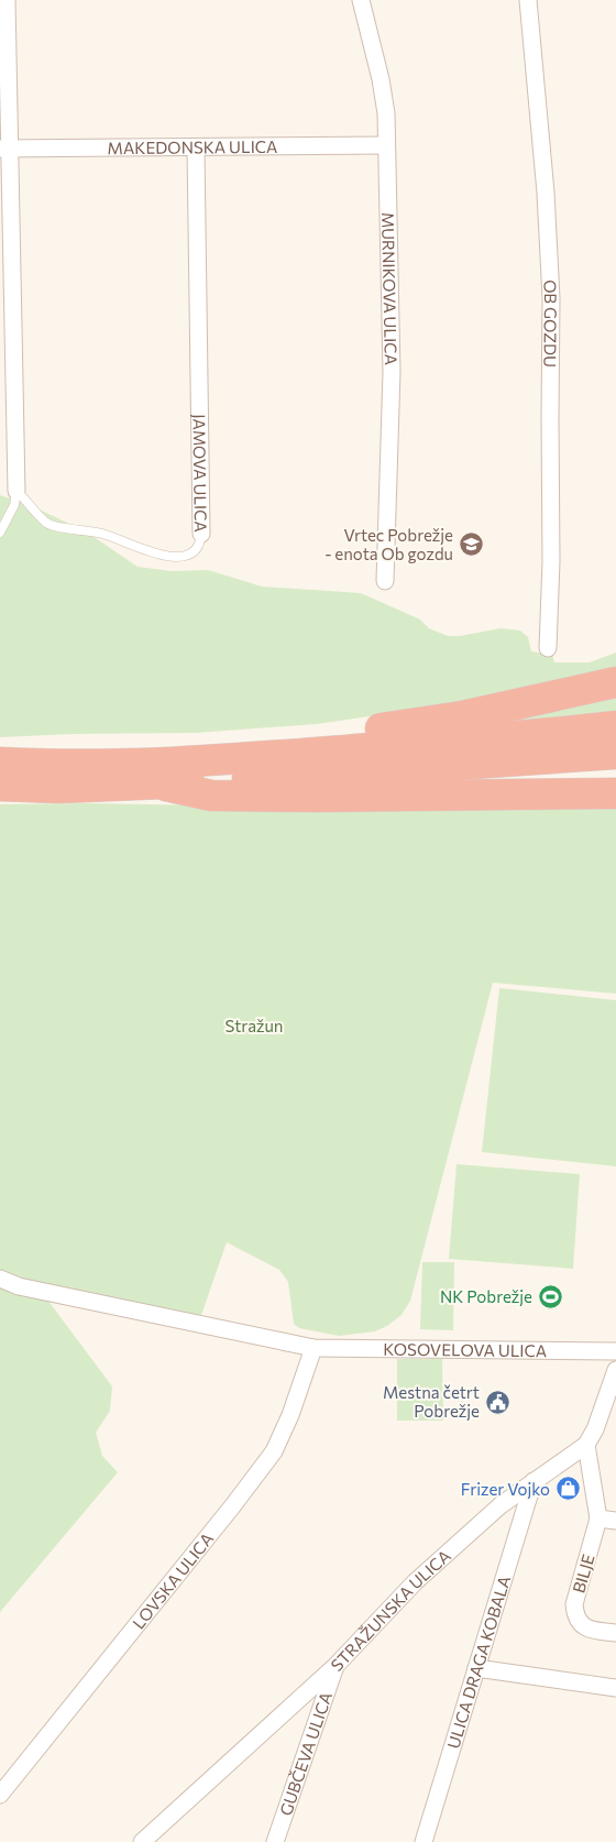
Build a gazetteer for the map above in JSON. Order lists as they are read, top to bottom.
{
  "streets": {
    "street": [
      "MAKEDONSKA ULICA",
      "MURNIKOVA ULICA",
      "OB GOZDU",
      "JAMOVA ULICA",
      "KOSOVELOVA ULICA",
      "BILJE",
      "LOVSKA ULICA",
      "STRAŽUNSKA ULICA",
      "ULICA DRAGA KOBALA",
      "GUBČEVA ULICA"
    ]
  },
  "crossings": [
    ["MAKEDONSKA ULICA", "MURNIKOVA ULICA"],
    ["MAKEDONSKA ULICA", "JAMOVA ULICA"],
    ["KOSOVELOVA ULICA", "LOVSKA ULICA"],
    ["BILJE", "STRAŽUNSKA ULICA"],
    ["STRAŽUNSKA ULICA", "ULICA DRAGA KOBALA"],
    ["STRAŽUNSKA ULICA", "GUBČEVA ULICA"]
  ],
  "parks": ["Stražun"],
  "places": {
    "school or university": ["Vrtec Pobrežje - enota Ob gozdu"],
    "sports": ["NK Pobrežje"],
    "public building": ["Mestna četrt Pobrežje"],
    "shop": ["Frizer Vojko"]
  }
}
